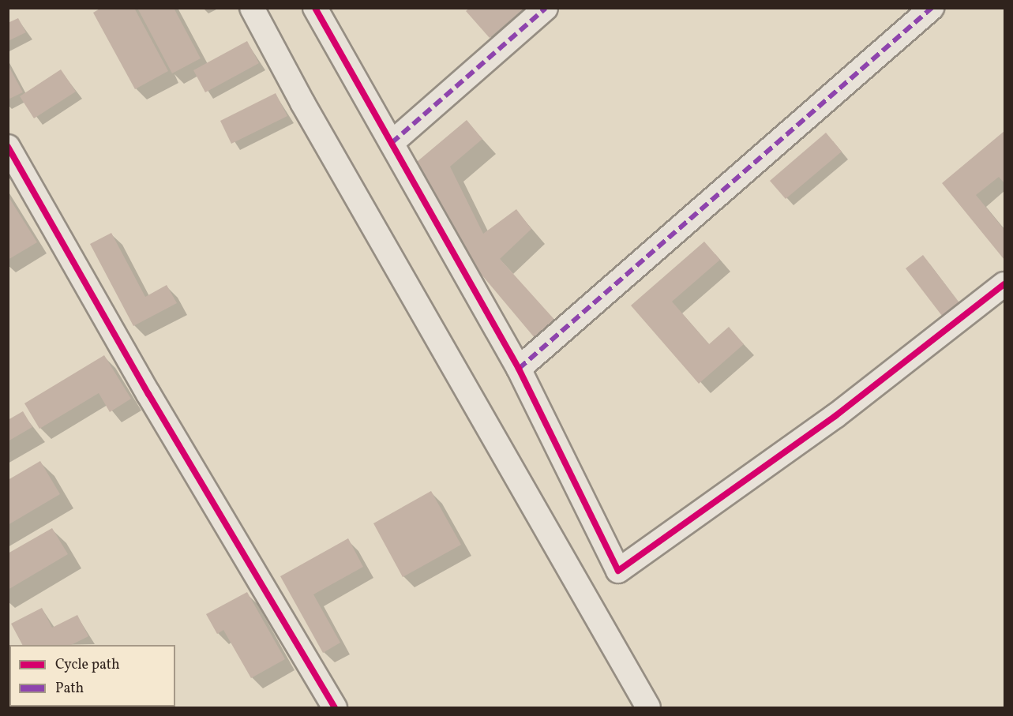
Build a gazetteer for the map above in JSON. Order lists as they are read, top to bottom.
{
  "legend": ["Cycle path", "Path"]
}
